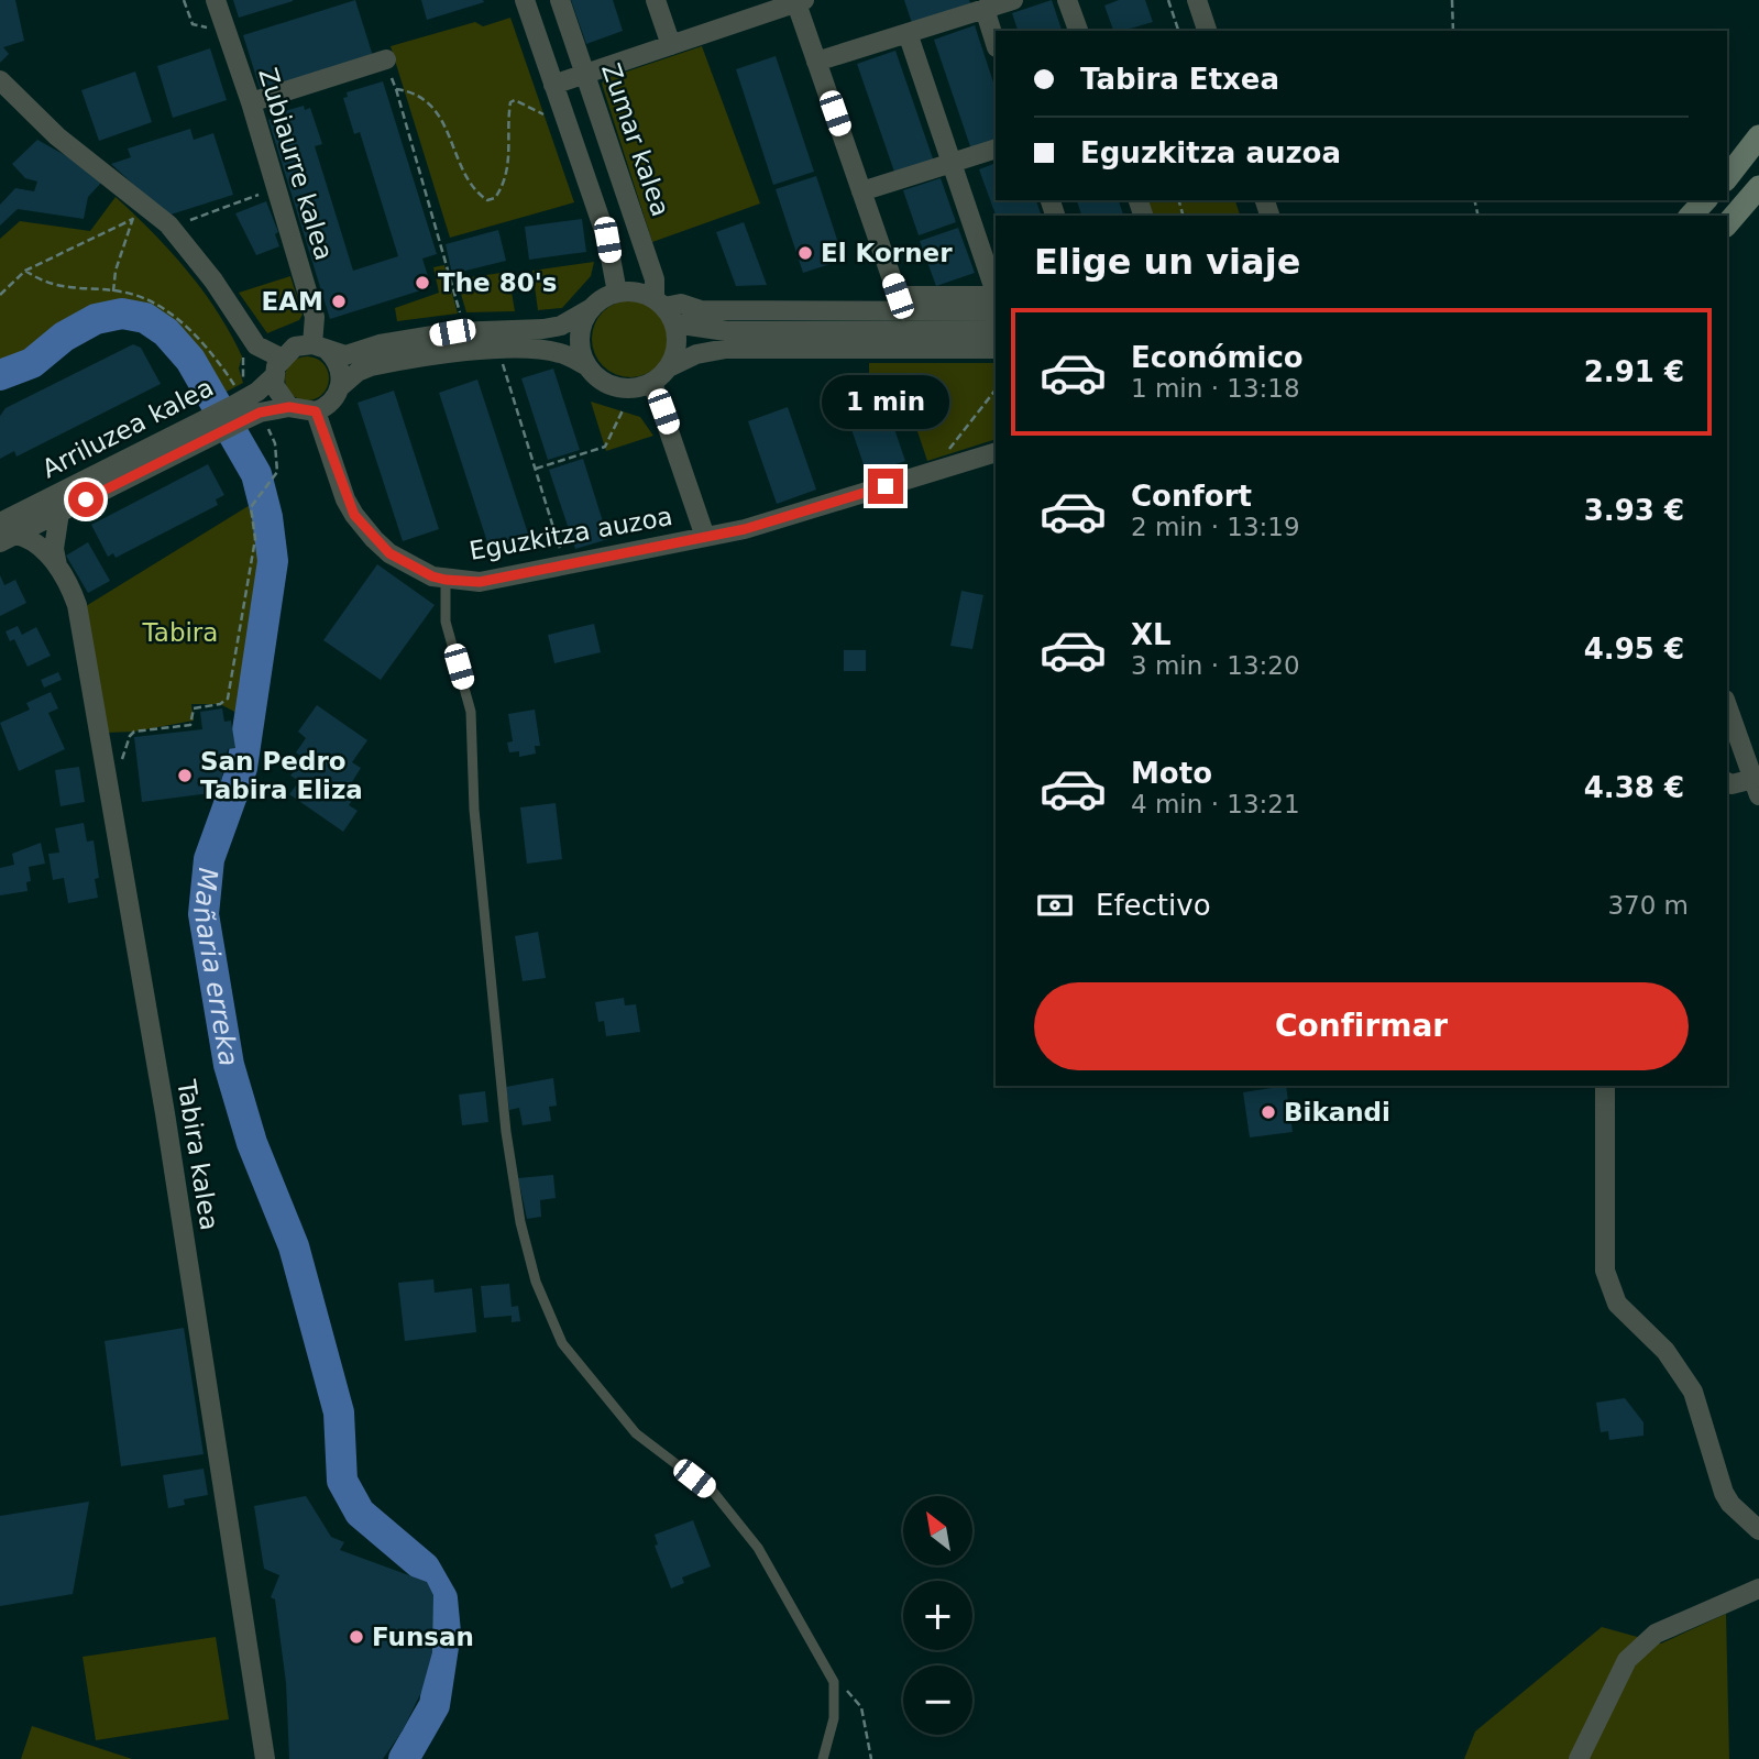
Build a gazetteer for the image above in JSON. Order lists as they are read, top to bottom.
{
  "streets": {
    "street": [
      "Zumar kalea",
      "Zubiaurre kalea",
      "Arriluzea kalea",
      "Eguzkitza auzoa",
      "Tabira kalea"
    ]
  },
  "crossings": [
    ["Zumar kalea", "Arriluzea kalea"],
    ["Zumar kalea", "Eguzkitza auzoa"],
    ["Zubiaurre kalea", "Arriluzea kalea"],
    ["Arriluzea kalea", "Eguzkitza auzoa"]
  ],
  "water": ["Mañaria erreka"],
  "parks": ["Tabira"],
  "places": [
    "El Korner",
    "The 80's",
    "EAM",
    "San Pedro Tabira Eliza",
    "Bikandi",
    "Funsan"
  ],
  "north": "top left",
  "page": {
    "banner": ["Tabira Etxea", "Eguzkitza auzoa"],
    "heading": "Elige un viaje",
    "list": [
      {
        "name": "Económico",
        "note": "1 min · 13:18",
        "value": "2.91 €"
      },
      {
        "name": "Confort",
        "note": "2 min · 13:19",
        "value": "3.93 €"
      },
      {
        "name": "XL",
        "note": "3 min · 13:20",
        "value": "4.95 €"
      },
      {
        "name": "Moto",
        "note": "4 min · 13:21",
        "value": "4.38 €"
      }
    ],
    "bubble": "1 min",
    "pay": ["Efectivo", "370 m"],
    "buttons": "Confirmar",
    "map_buttons": ["+", "−"]
  }
}
